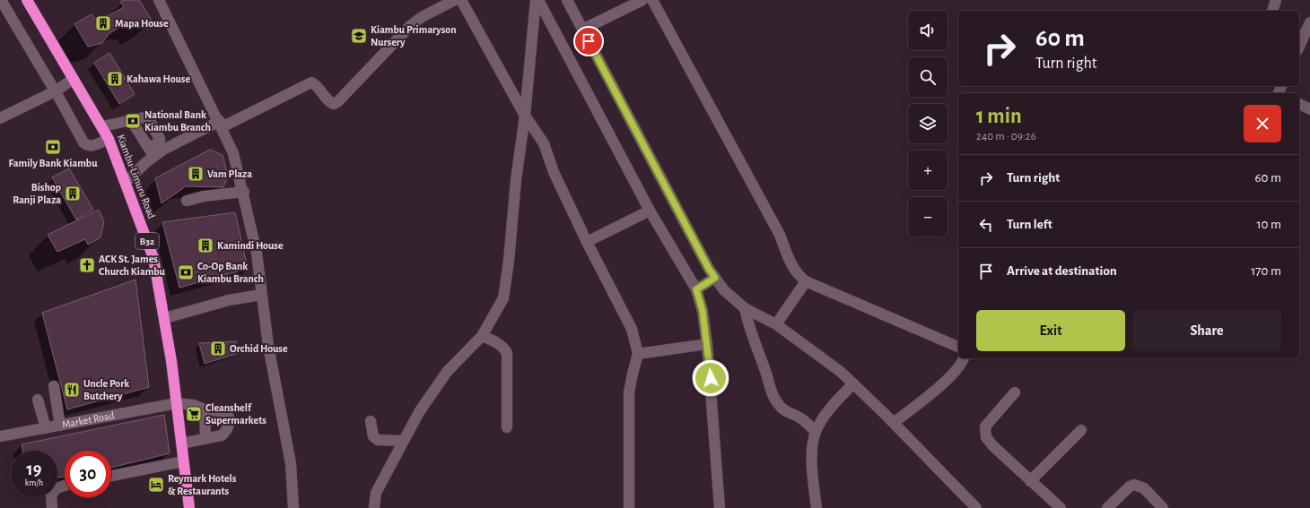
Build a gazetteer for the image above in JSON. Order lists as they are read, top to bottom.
{
  "streets": {
    "highway": ["Kiambu-Limuru Road", "B32"],
    "street": ["Market Road"]
  },
  "crossings": [
    ["Kiambu-Limuru Road", "Market Road"]
  ],
  "places": {
    "building": [
      "Mapa House",
      "Kahawa House",
      "Vam Plaza",
      "Bishop Ranji Plaza",
      "Kamindi House",
      "Orchid House"
    ],
    "school or university": ["Kiambu Primaryson Nursery"],
    "bank": ["National Bank Kiambu Branch", "Family Bank Kiambu", "Co-Op Bank Kiambu Branch"],
    "church": ["ACK St. James Church Kiambu"],
    "restaurant": ["Uncle Pork Butchery"],
    "supermarket": ["Cleanshelf Supermarkets"],
    "hotel": ["Reymark Hotels & Restaurants"]
  },
  "page": {
    "map_buttons": ["+", "−"],
    "turn": ["60 m", "Turn right"],
    "heading": ["1 min", "240 m · 09:26"],
    "list": [
      {
        "name": "Turn right",
        "value": "60 m"
      },
      {
        "name": "Turn left",
        "value": "10 m"
      },
      {
        "name": "Arrive at destination",
        "value": "170 m"
      }
    ],
    "buttons": ["Exit", "Share"],
    "speed": "19 km/h",
    "limit": "30"
  }
}
